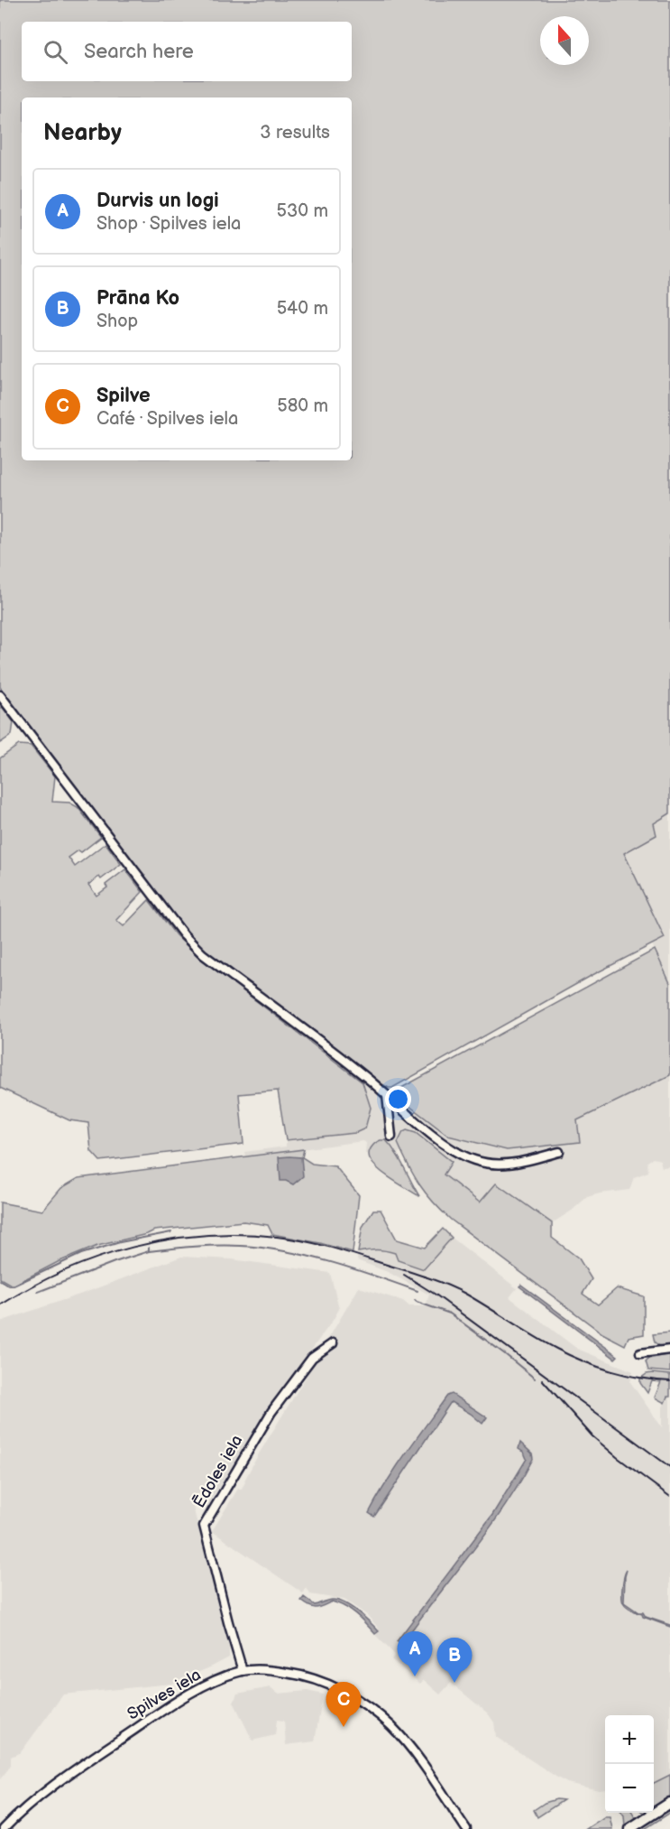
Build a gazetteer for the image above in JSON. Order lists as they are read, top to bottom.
{
  "streets": {
    "street": ["Ēdoles iela", "Spilves iela"]
  },
  "crossings": [
    ["Ēdoles iela", "Spilves iela"]
  ],
  "north": "top",
  "page": {
    "search": "Search here",
    "heading": ["Nearby", "3 results"],
    "list": [
      {
        "mark": "A",
        "name": "Durvis un logi",
        "note": "Shop · Spilves iela",
        "value": "530 m"
      },
      {
        "mark": "B",
        "name": "Prāna Ko",
        "note": "Shop",
        "value": "540 m"
      },
      {
        "mark": "C",
        "name": "Spilve",
        "note": "Café · Spilves iela",
        "value": "580 m"
      }
    ],
    "pins": ["A", "B", "C"],
    "map_buttons": ["+", "−"]
  }
}
